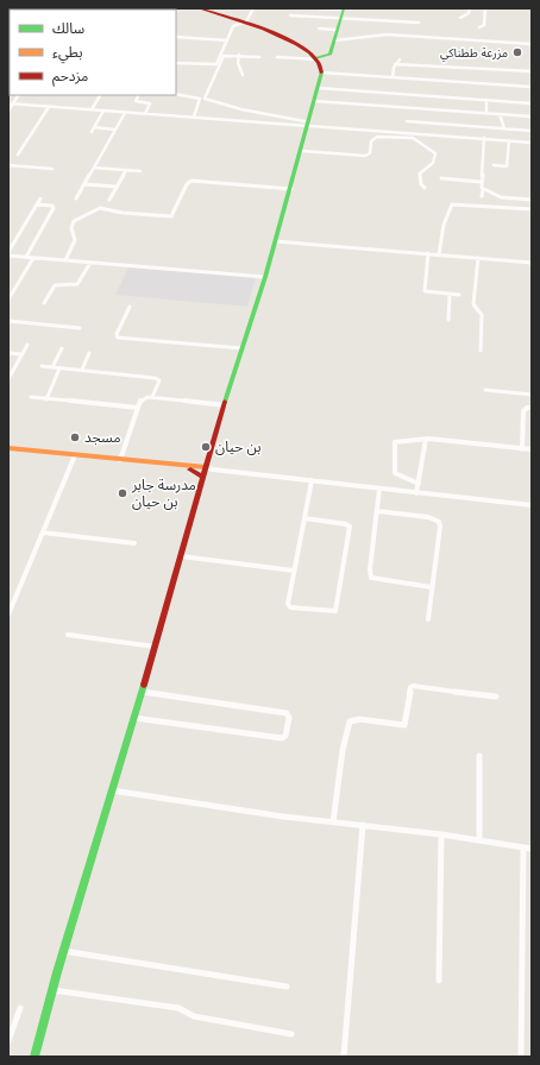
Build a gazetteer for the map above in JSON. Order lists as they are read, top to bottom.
{
  "places": [
    "مزرعة ططناكي",
    "مسجد",
    "بن حيان",
    "مدرسة جابر بن حيان"
  ],
  "legend": ["سالك", "بطيء", "مزدحم"]
}
